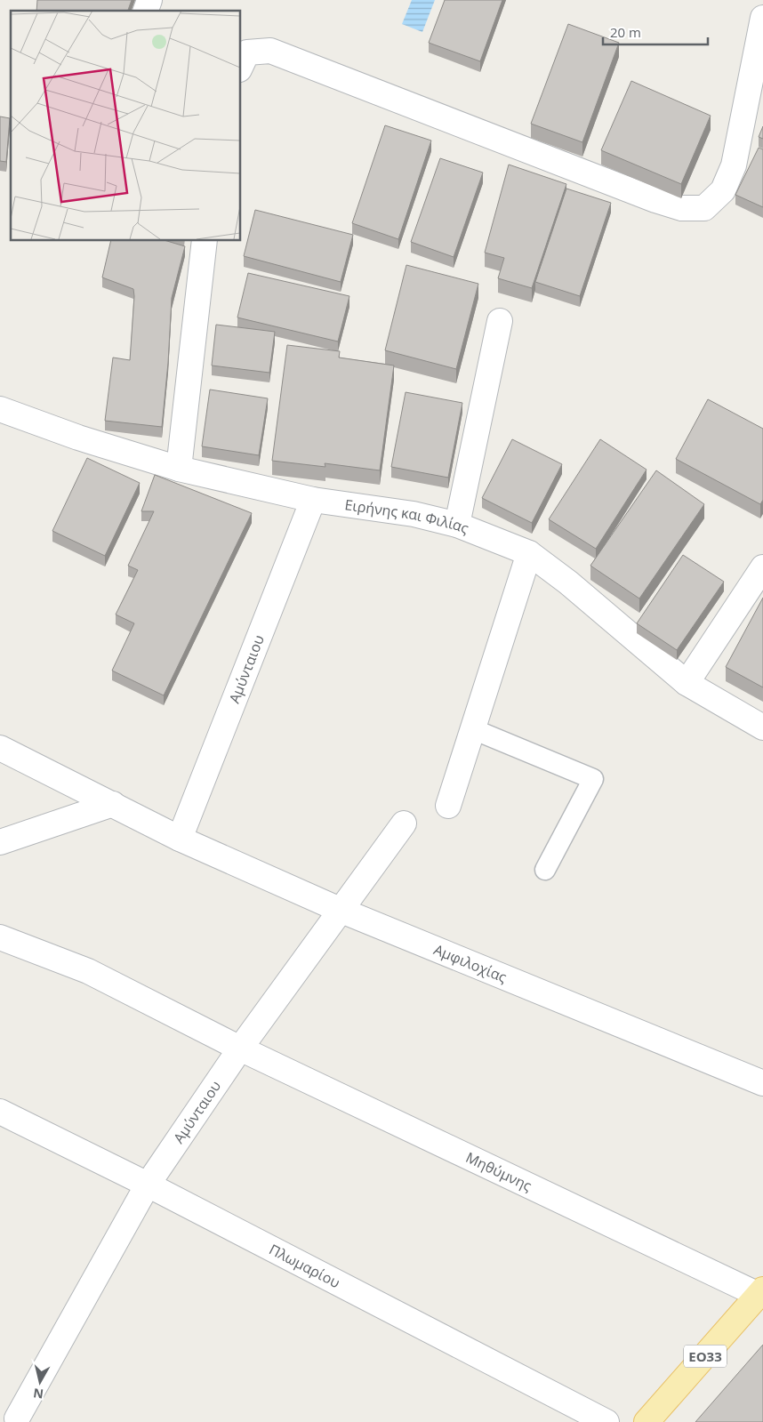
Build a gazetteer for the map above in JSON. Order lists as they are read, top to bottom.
{
  "streets": {
    "main road": ["ΕΟ33"],
    "street": [
      "Ειρήνης και Φιλίας",
      "Αμύνταιου",
      "Αμφιλοχίας",
      "Μηθύμνης",
      "Πλωμαρίου"
    ]
  },
  "crossings": [
    ["Ειρήνης και Φιλίας", "Αμύνταιου"],
    ["Αμύνταιου", "Αμφιλοχίας"],
    ["Αμύνταιου", "Μηθύμνης"],
    ["Αμύνταιου", "Πλωμαρίου"],
    ["Μηθύμνης", "ΕΟ33"]
  ],
  "scale_bar": "20 m",
  "north": "bottom"
}
